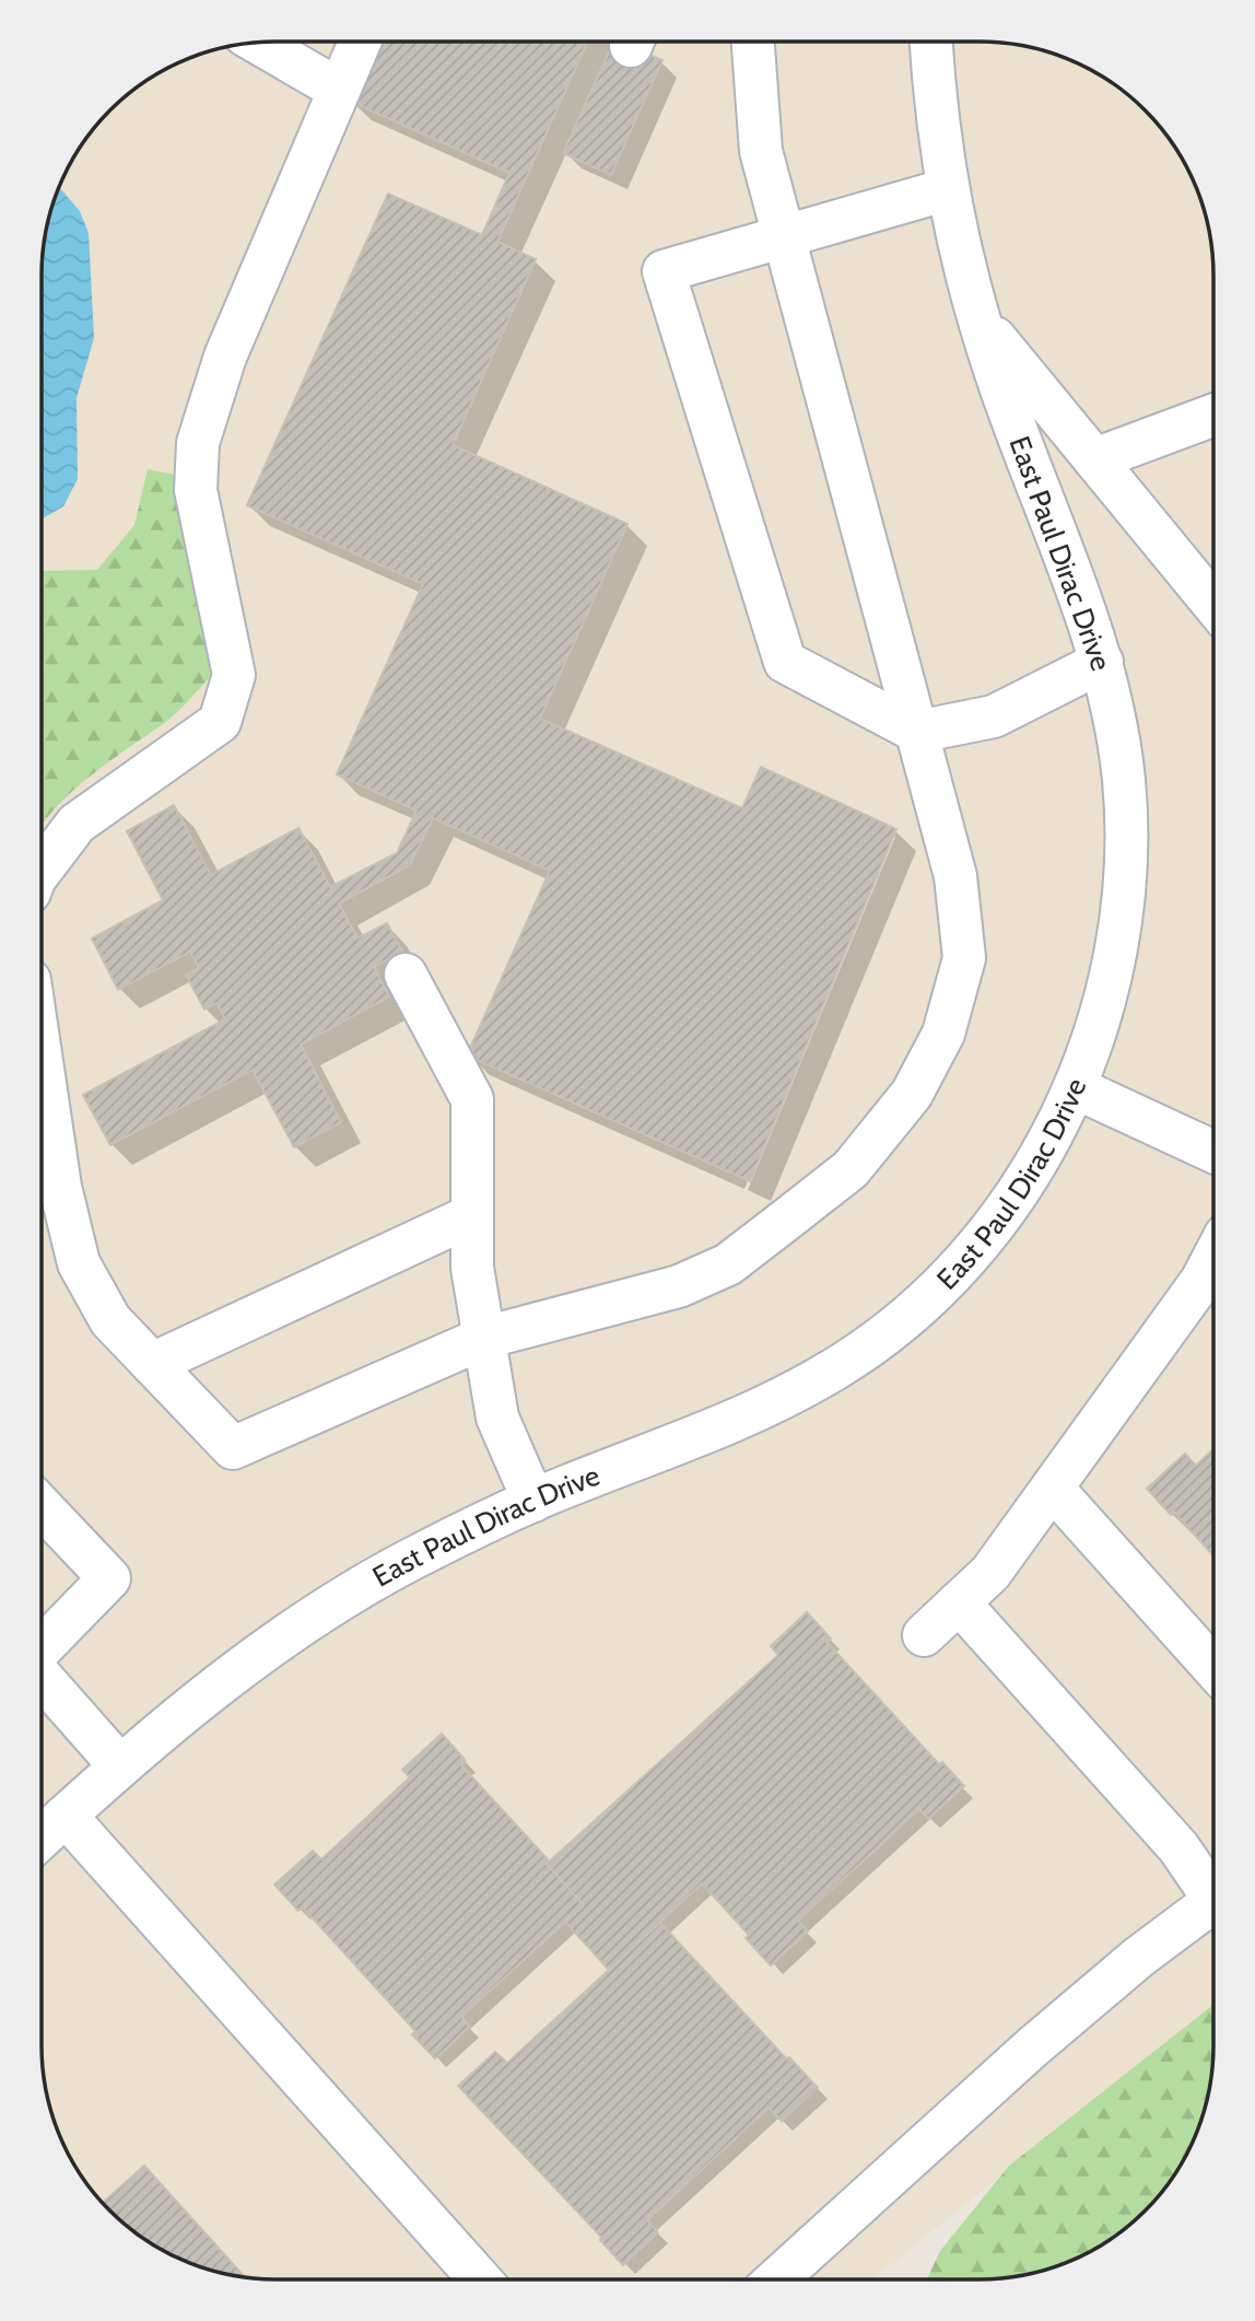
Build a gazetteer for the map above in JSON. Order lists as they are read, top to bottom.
{
  "streets": {
    "street": ["East Paul Dirac Drive"]
  }
}
